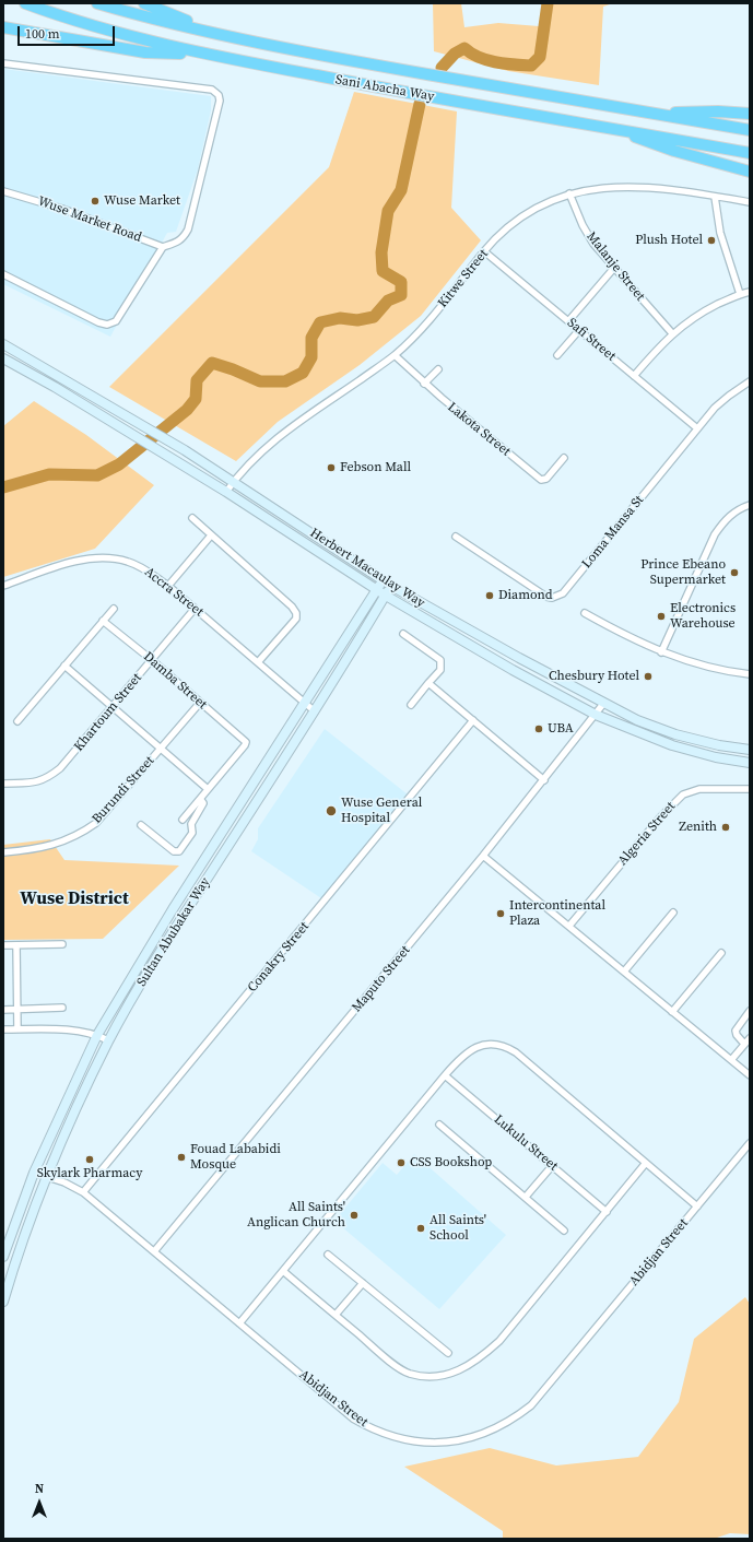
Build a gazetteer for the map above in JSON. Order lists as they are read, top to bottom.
{
  "streets": {
    "highway": ["Sani Abacha Way"],
    "main road": ["Herbert Macaulay Way", "Sultan Abubakar Way"],
    "street": [
      "Wuse Market Road",
      "Malanje Street",
      "Kitwe Street",
      "Safi Street",
      "Lakota Street",
      "Loma Mansa St",
      "Accra Street",
      "Damba Street",
      "Khartoum Street",
      "Burundi Street",
      "Algeria Street",
      "Conakry Street",
      "Maputo Street",
      "Lukulu Street",
      "Abidjan Street"
    ]
  },
  "crossings": [
    ["Malanje Street", "Kitwe Street"],
    ["Kitwe Street", "Safi Street"],
    ["Kitwe Street", "Lakota Street"],
    ["Kitwe Street", "Herbert Macaulay Way"],
    ["Safi Street", "Loma Mansa St"],
    ["Herbert Macaulay Way", "Sultan Abubakar Way"],
    ["Herbert Macaulay Way", "Maputo Street"],
    ["Accra Street", "Khartoum Street"],
    ["Accra Street", "Sultan Abubakar Way"],
    ["Damba Street", "Khartoum Street"],
    ["Damba Street", "Burundi Street"],
    ["Sultan Abubakar Way", "Abidjan Street"],
    ["Conakry Street", "Abidjan Street"],
    ["Maputo Street", "Abidjan Street"]
  ],
  "districts": ["Wuse District"],
  "places": [
    "Wuse Market",
    "Plush Hotel",
    "Febson Mall",
    "Prince Ebeano Supermarket",
    "Diamond",
    "Electronics Warehouse",
    "Chesbury Hotel",
    "UBA",
    "Wuse General Hospital",
    "Zenith",
    "Intercontinental Plaza",
    "Fouad Lababidi Mosque",
    "Skylark Pharmacy",
    "CSS Bookshop",
    "All Saints' Anglican Church",
    "All Saints' School"
  ],
  "scale_bar": "100 m",
  "north": "top"
}
